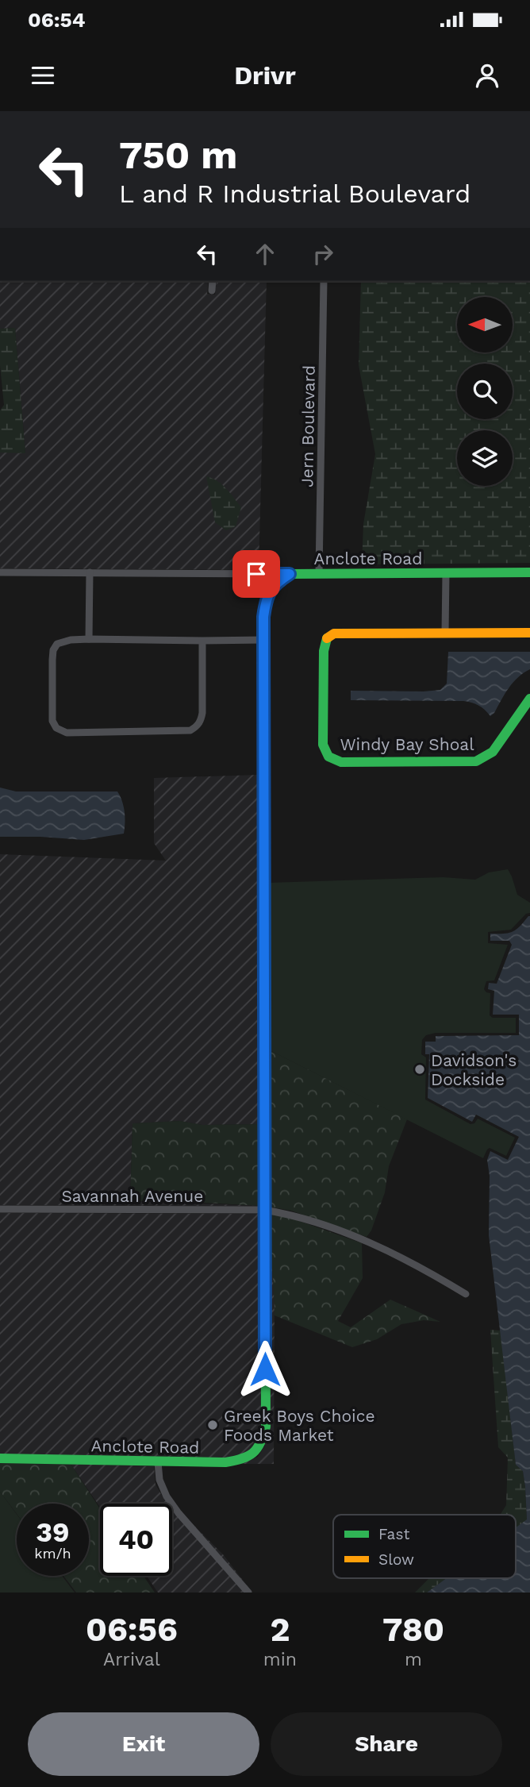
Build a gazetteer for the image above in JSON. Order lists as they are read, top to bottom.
{
  "streets": {
    "street": [
      "Jern Boulevard",
      "Anclote Road",
      "Windy Bay Shoal",
      "Savannah Avenue"
    ]
  },
  "crossings": [
    ["Jern Boulevard", "Anclote Road"],
    ["Anclote Road", "Savannah Avenue"]
  ],
  "places": ["Davidson's Dockside", "Greek Boys Choice Foods Market"],
  "legend": ["Fast", "Slow"],
  "north": "left",
  "page": {
    "status": "06:54",
    "header": "Drivr",
    "turn": ["750 m", "L and R Industrial Boulevard"],
    "speed": "39 km/h",
    "limit": "40",
    "eta": [
      "06:56",
      "Arrival",
      "2",
      "min",
      "780",
      "m"
    ],
    "buttons": ["Exit", "Share"]
  }
}
